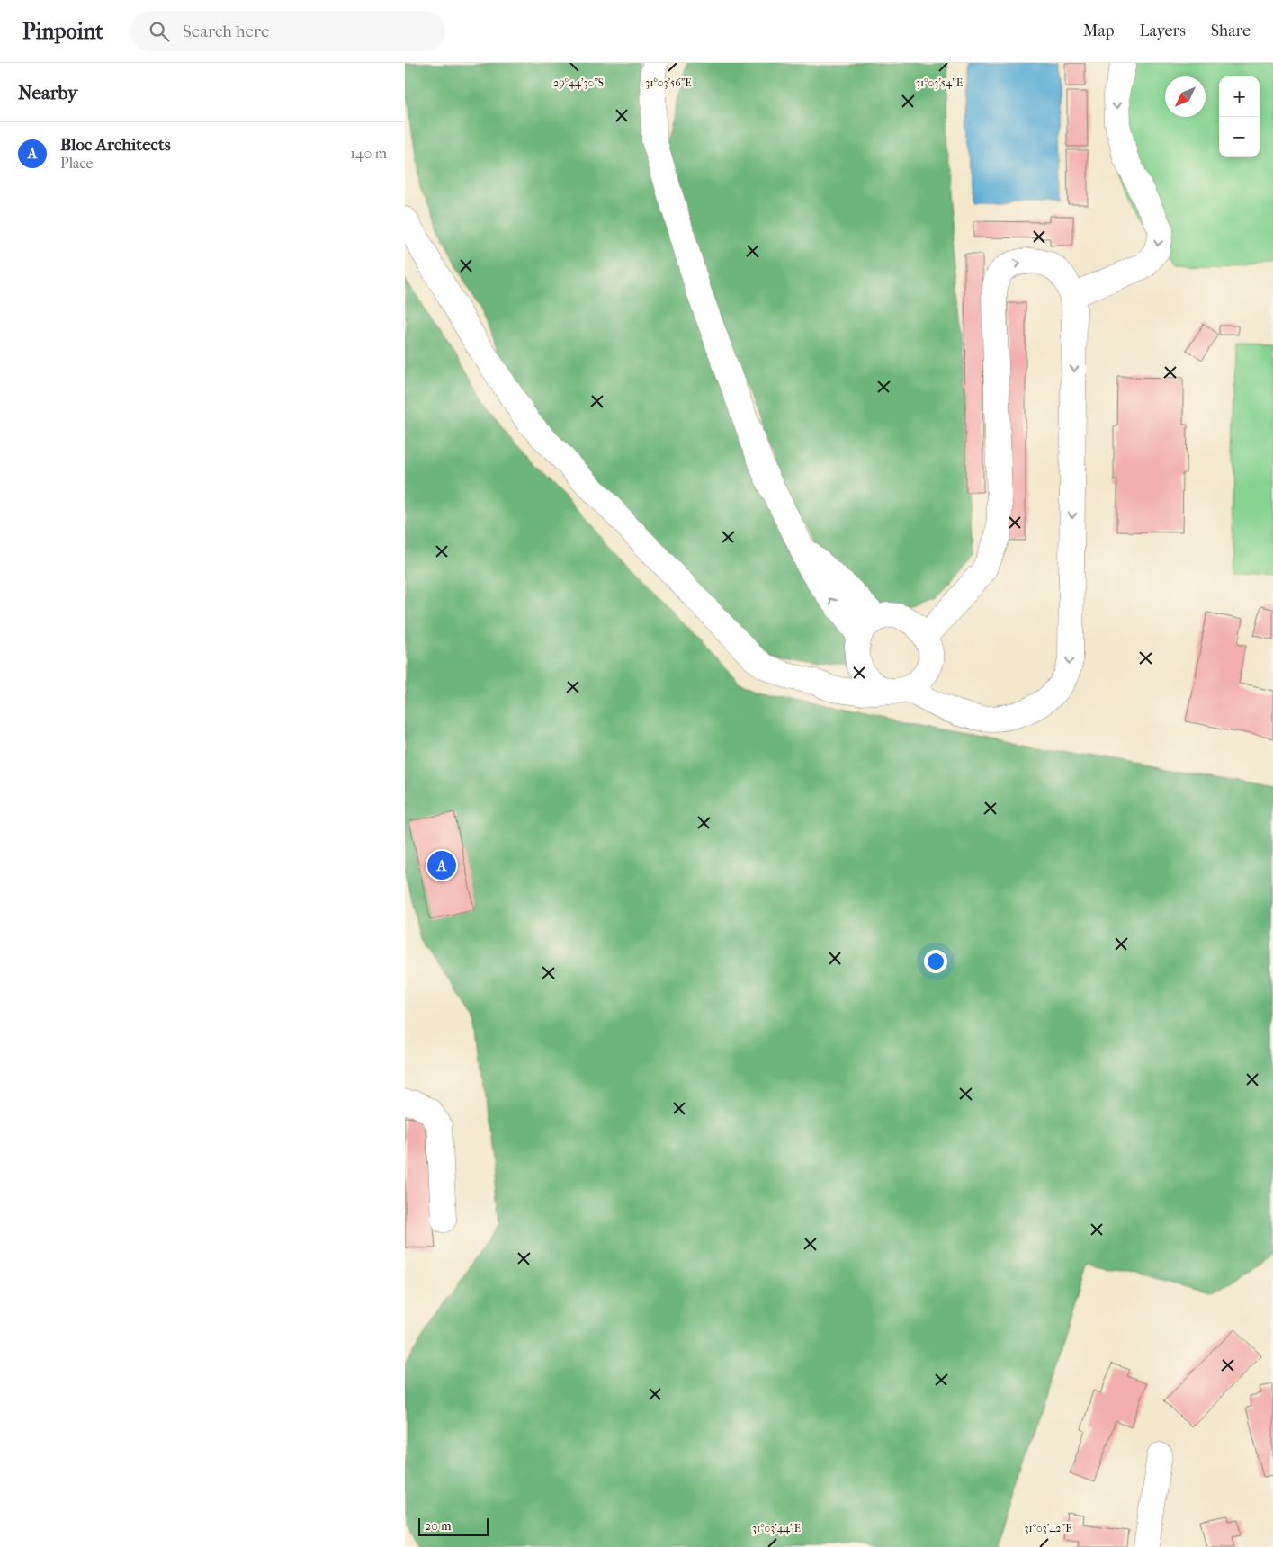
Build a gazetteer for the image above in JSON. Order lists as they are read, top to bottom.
{
  "scale_bar": "20 m",
  "north": "bottom left",
  "page": {
    "header": "Pinpoint",
    "search": "Search here",
    "nav": ["Map", "Layers", "Share"],
    "heading": "Nearby",
    "map_buttons": ["+", "−"],
    "list": [
      {
        "mark": "A",
        "name": "Bloc Architects",
        "note": "Place",
        "value": "140 m"
      }
    ],
    "pins": "A",
    "scale": "20 m"
  },
  "coordinates": [
    "31°03'56\"E",
    "31°03'54\"E",
    "29°44'30\"S",
    "31°03'44\"E",
    "31°03'42\"E"
  ]
}
